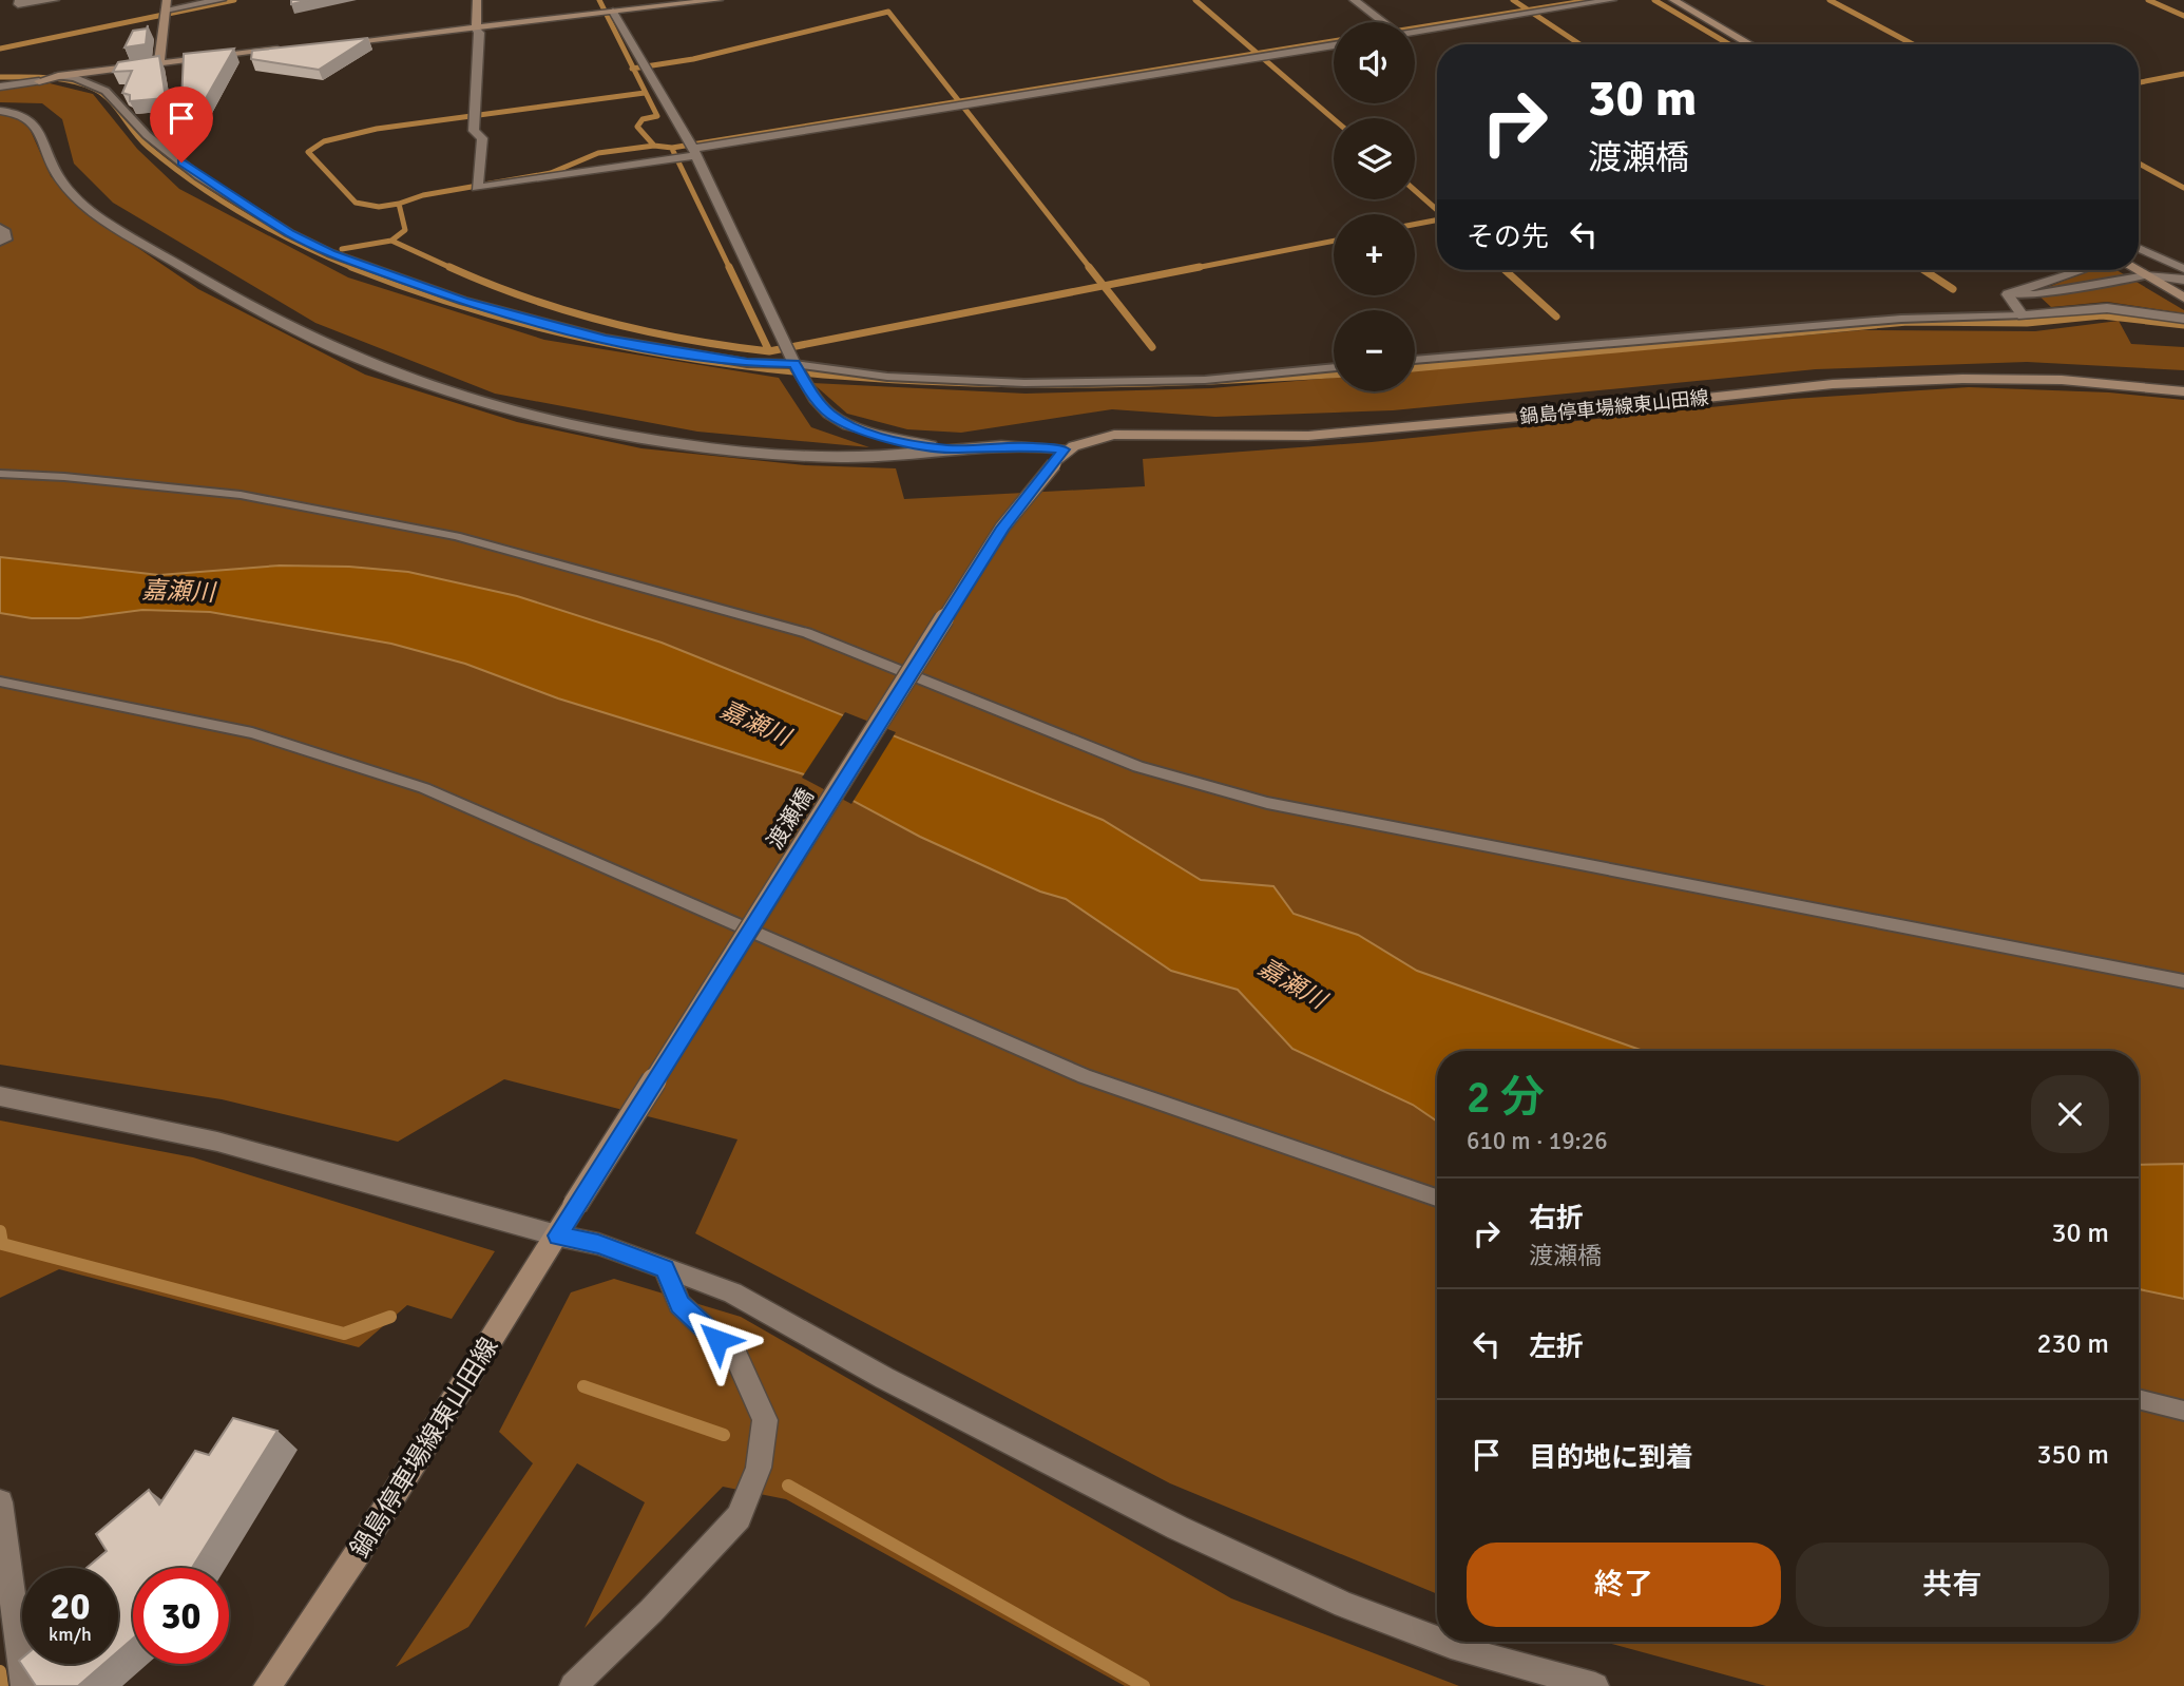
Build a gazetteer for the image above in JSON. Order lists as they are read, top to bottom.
{
  "streets": {
    "main road": ["鍋島停車場線東山田線", "渡瀬橋"]
  },
  "crossings": [
    ["鍋島停車場線東山田線", "渡瀬橋"]
  ],
  "water": ["嘉瀬川"],
  "page": {
    "map_buttons": ["+", "−"],
    "turn": ["30 m", "渡瀬橋"],
    "then": "その先",
    "heading": ["2 分", "610 m · 19:26"],
    "list": [
      {
        "name": "右折",
        "note": "渡瀬橋",
        "value": "30 m"
      },
      {
        "name": "左折",
        "value": "230 m"
      },
      {
        "name": "目的地に到着",
        "value": "350 m"
      }
    ],
    "buttons": ["終了", "共有"],
    "speed": "20 km/h",
    "limit": "30"
  }
}
